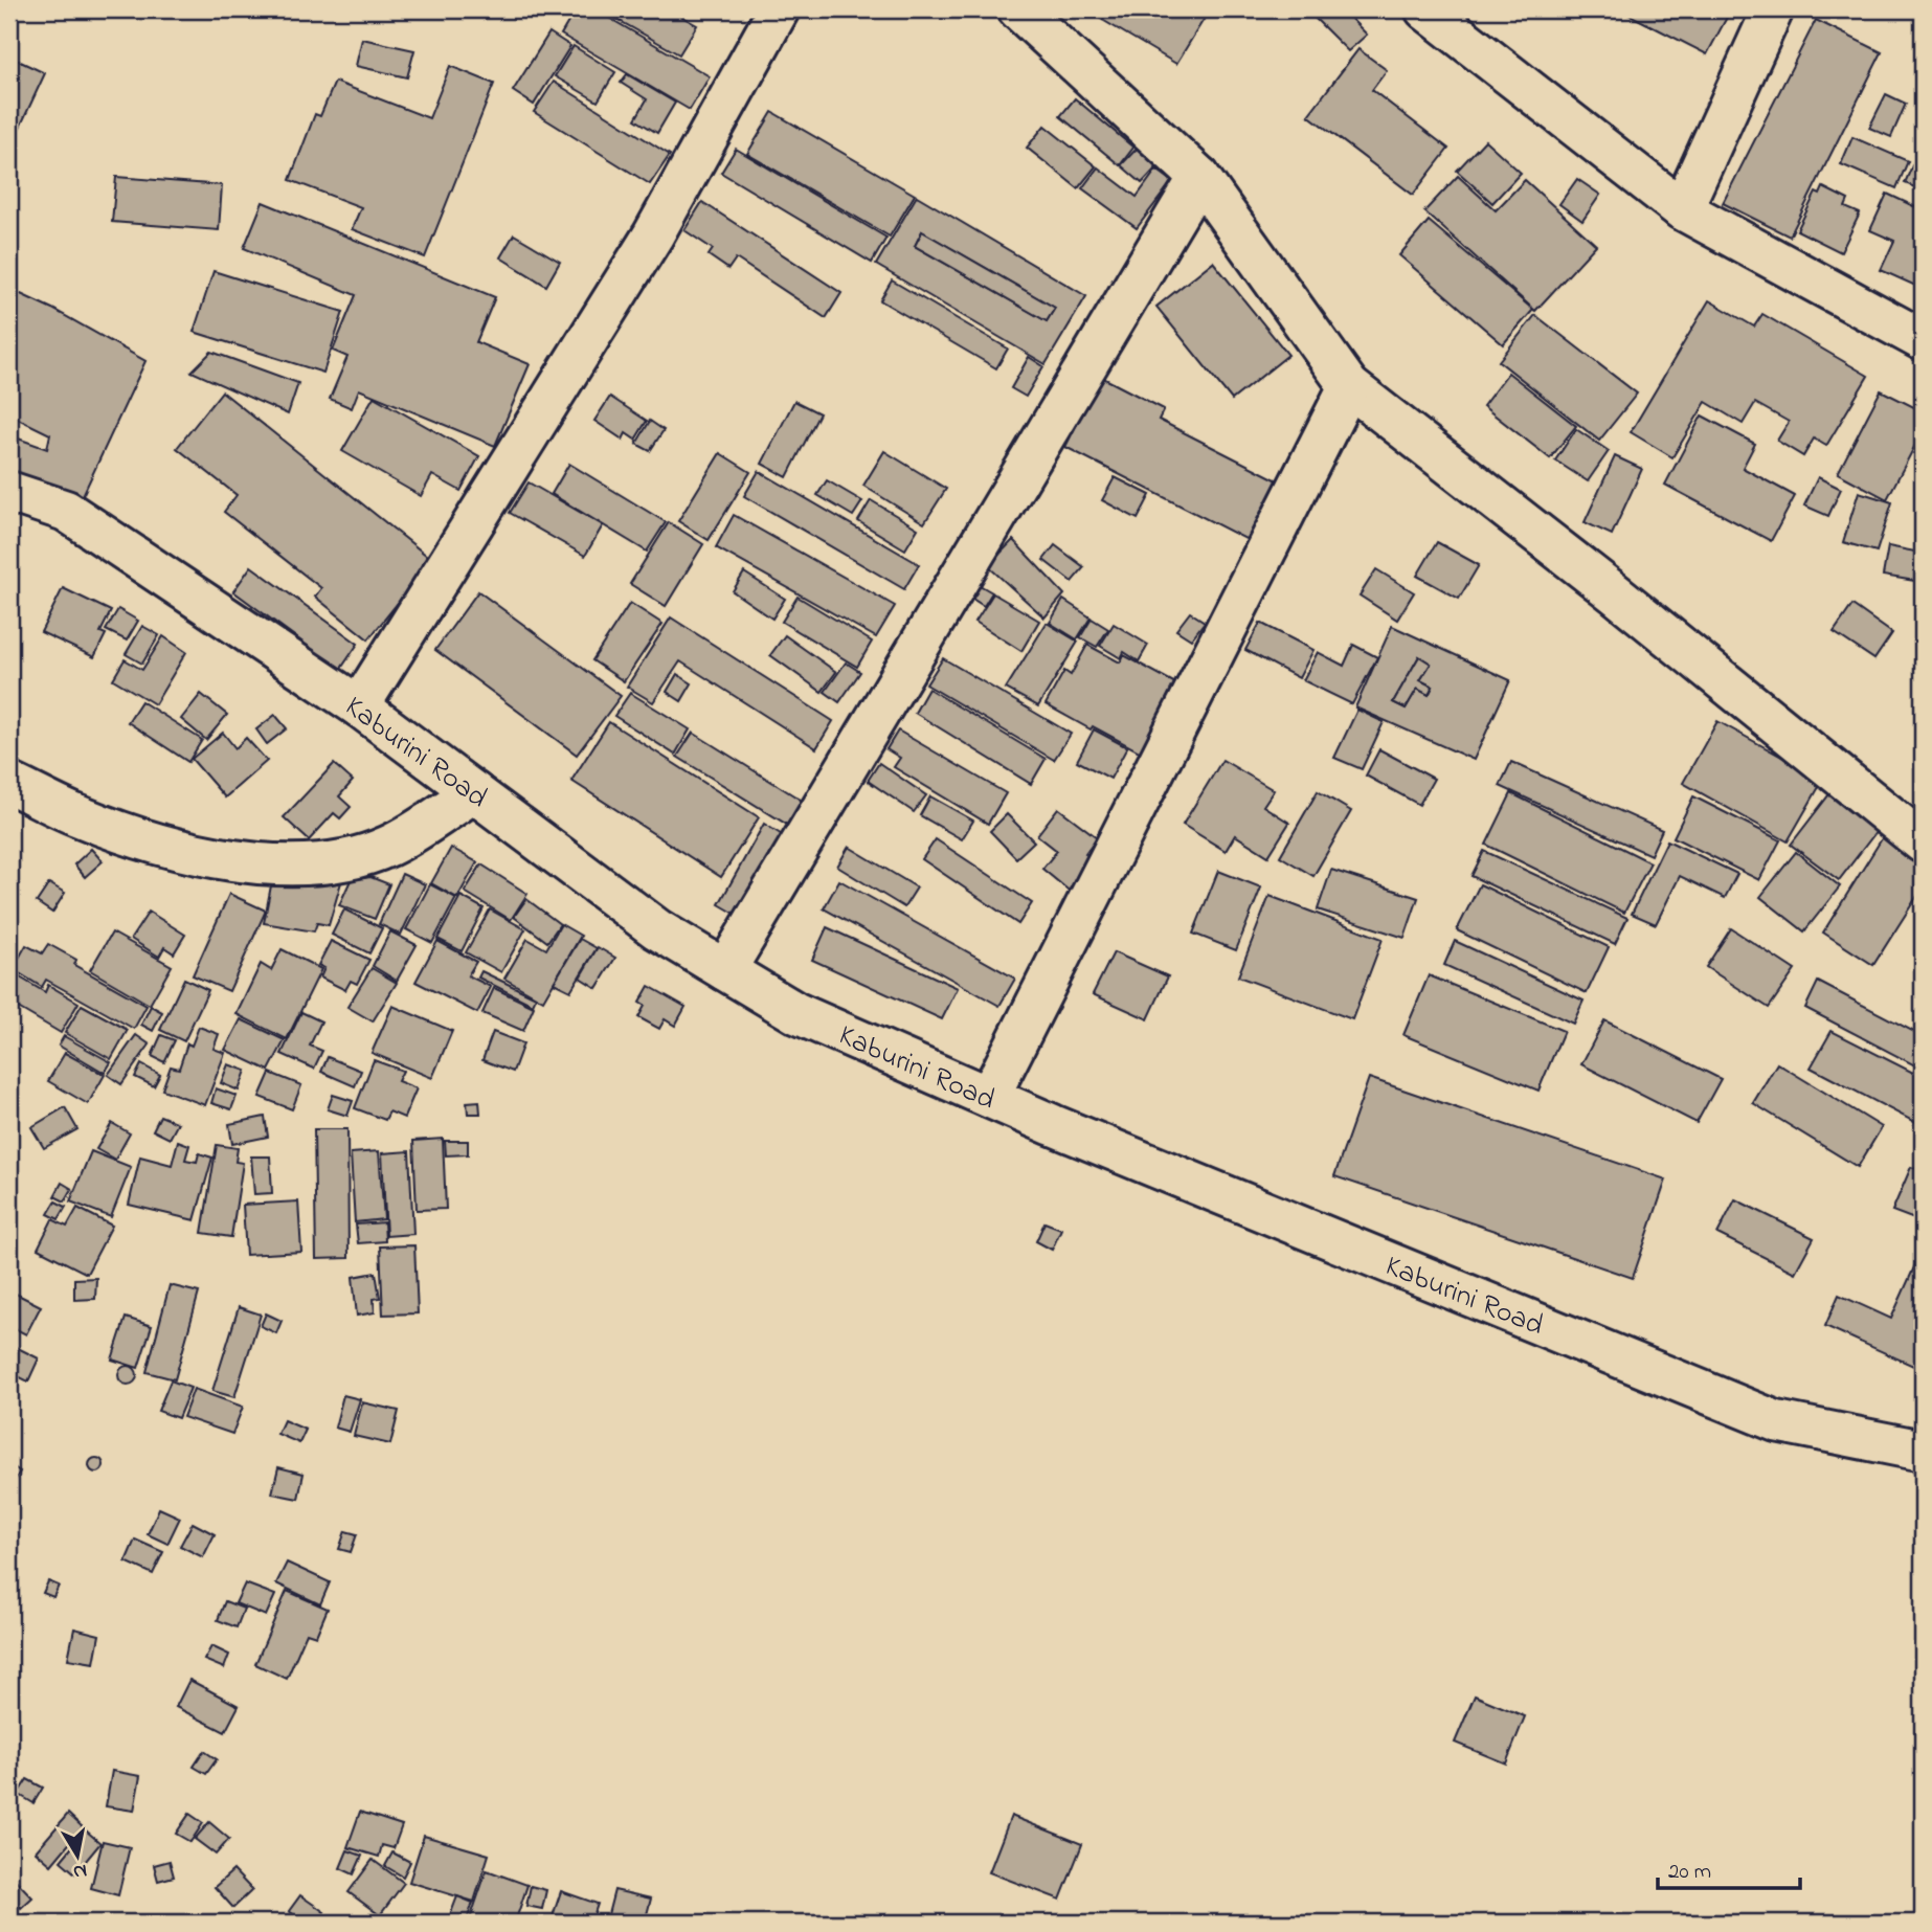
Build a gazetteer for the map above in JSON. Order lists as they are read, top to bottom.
{
  "streets": {
    "street": ["Kaburini Road"]
  },
  "scale_bar": "20 m",
  "north": "bottom"
}
